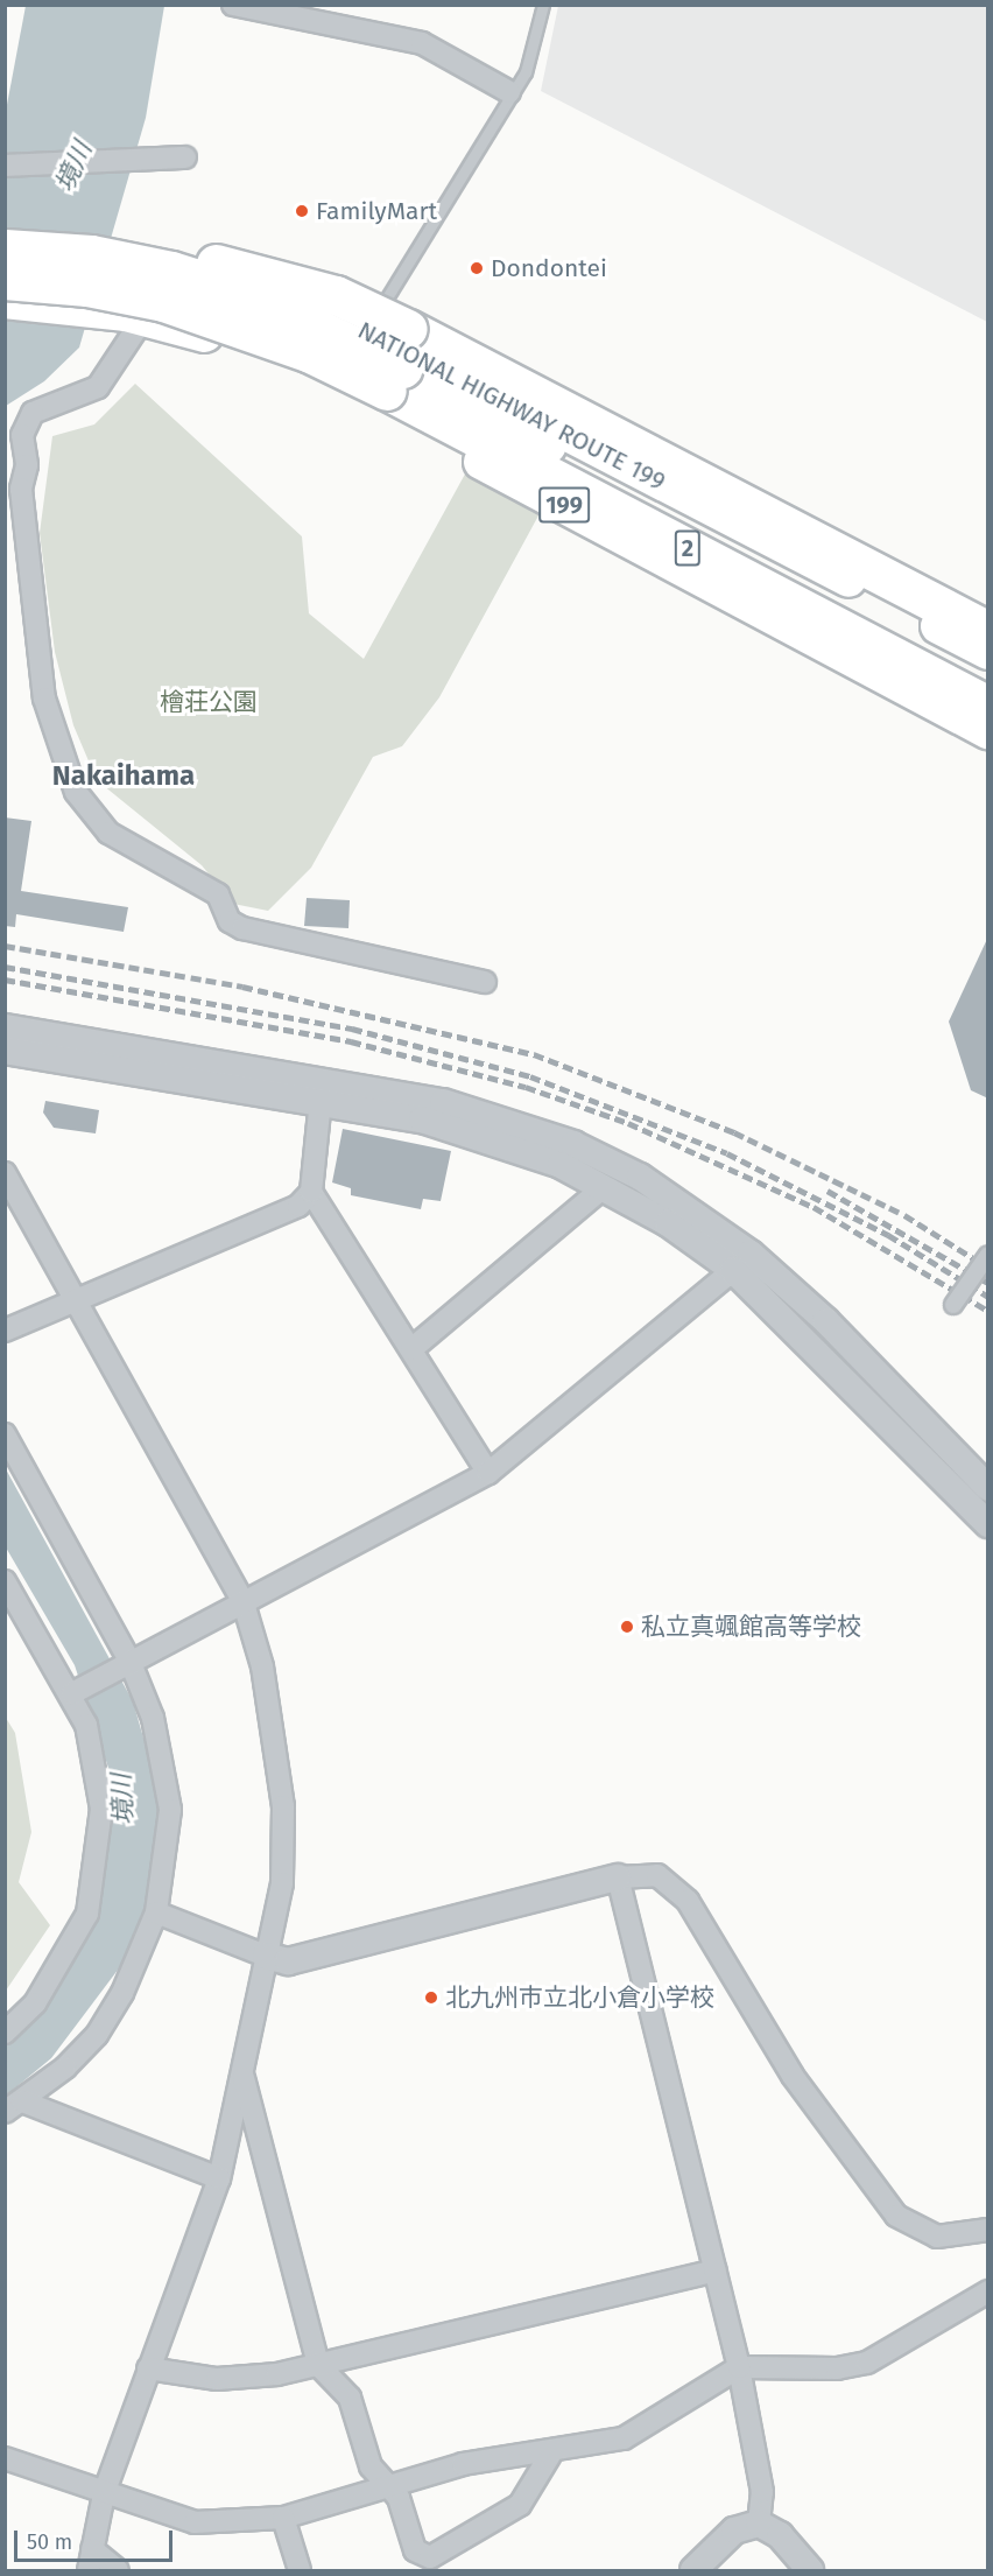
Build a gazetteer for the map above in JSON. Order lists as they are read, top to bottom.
{
  "streets": {
    "highway": ["NATIONAL HIGHWAY ROUTE 199", "199", "2"]
  },
  "districts": ["Nakaihama"],
  "water": ["境川"],
  "parks": ["檜荘公園"],
  "places": [
    "FamilyMart",
    "Dondontei",
    "私立真颯館高等学校",
    "北九州市立北小倉小学校"
  ],
  "scale_bar": "50 m"
}
